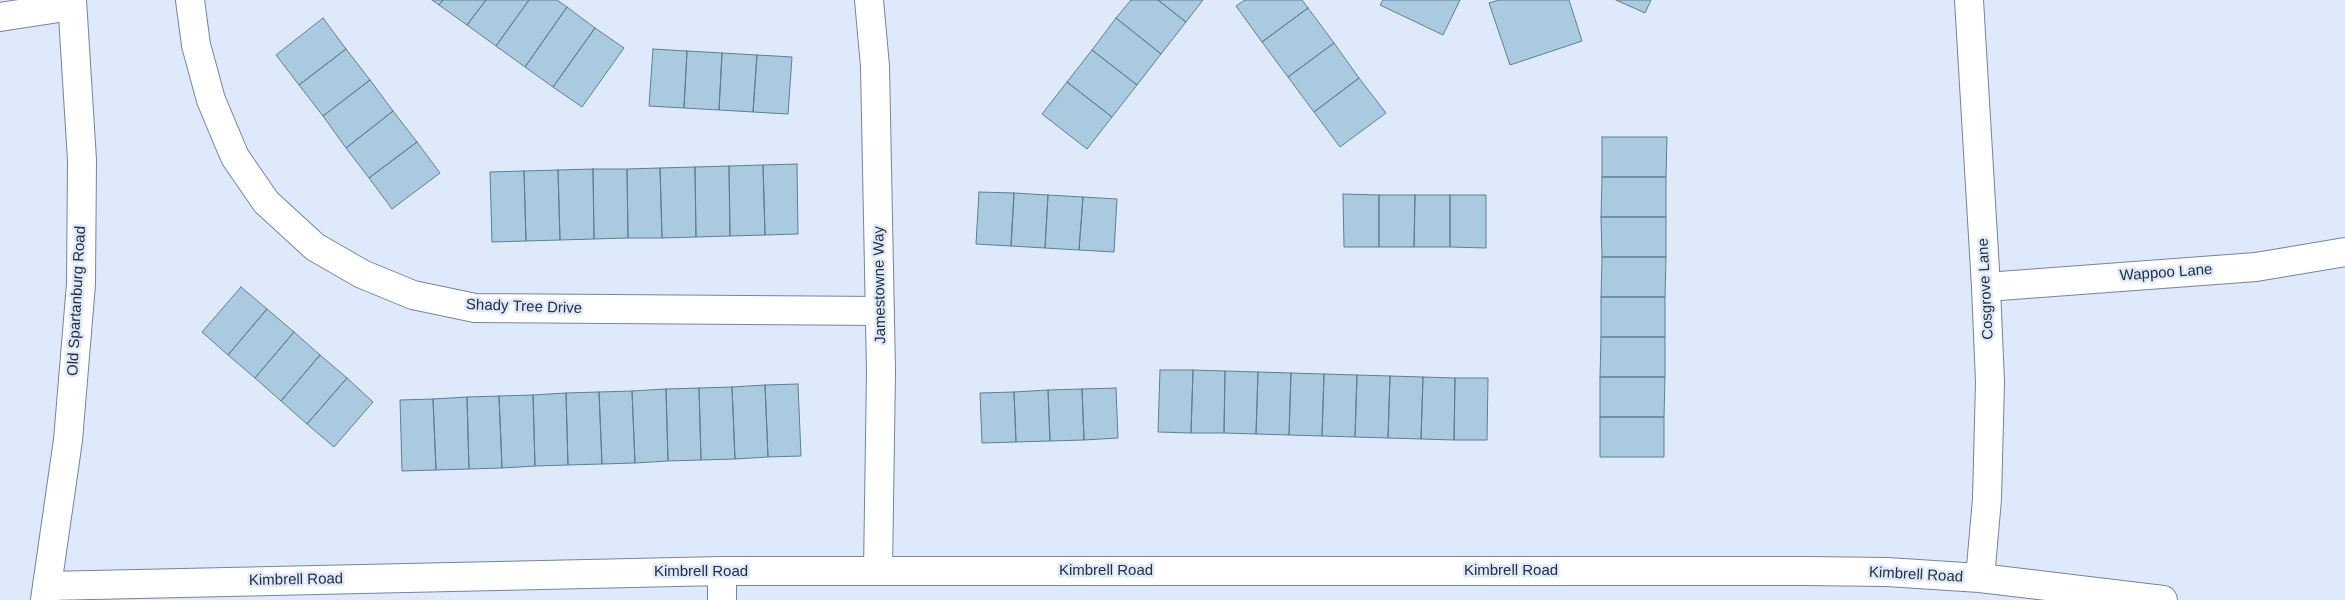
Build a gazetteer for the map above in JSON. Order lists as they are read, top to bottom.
{
  "streets": {
    "street": [
      "Wappoo Lane",
      "Jamestowne Way",
      "Cosgrove Lane",
      "Old Spartanburg Road",
      "Shady Tree Drive",
      "Kimbrell Road"
    ]
  },
  "crossings": [
    ["Wappoo Lane", "Cosgrove Lane"],
    ["Jamestowne Way", "Shady Tree Drive"],
    ["Jamestowne Way", "Kimbrell Road"],
    ["Cosgrove Lane", "Kimbrell Road"],
    ["Old Spartanburg Road", "Kimbrell Road"]
  ]
}
